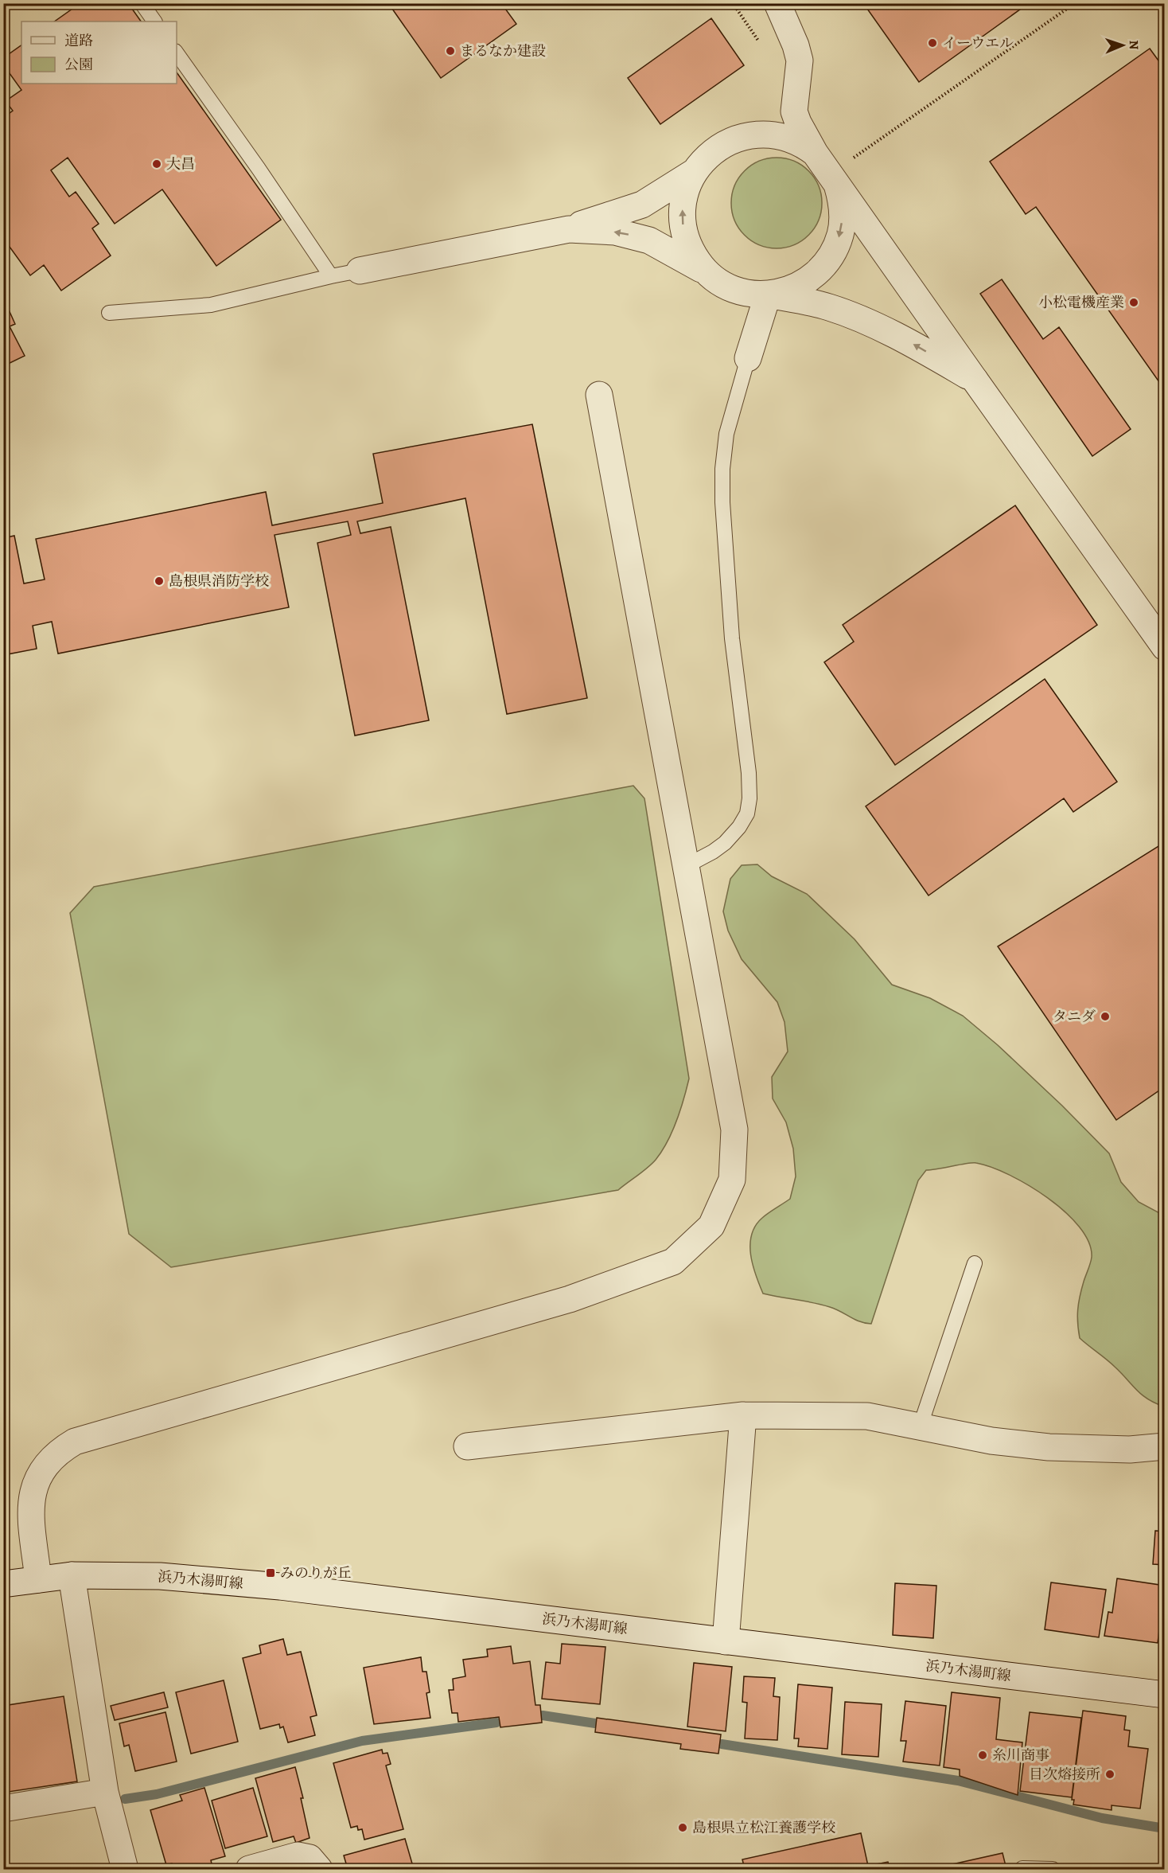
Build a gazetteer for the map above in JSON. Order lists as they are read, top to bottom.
{
  "streets": {
    "street": ["浜乃木湯町線"]
  },
  "places": {
    "other": [
      "イーウエル",
      "まるなか建設",
      "大昌",
      "小松電機産業",
      "島根県消防学校",
      "タニダ",
      "糸川商事",
      "目次熔接所",
      "島根県立松江養護学校"
    ],
    "transit": ["みのりが丘"]
  },
  "legend": ["道路", "公園"],
  "north": "right"
}
